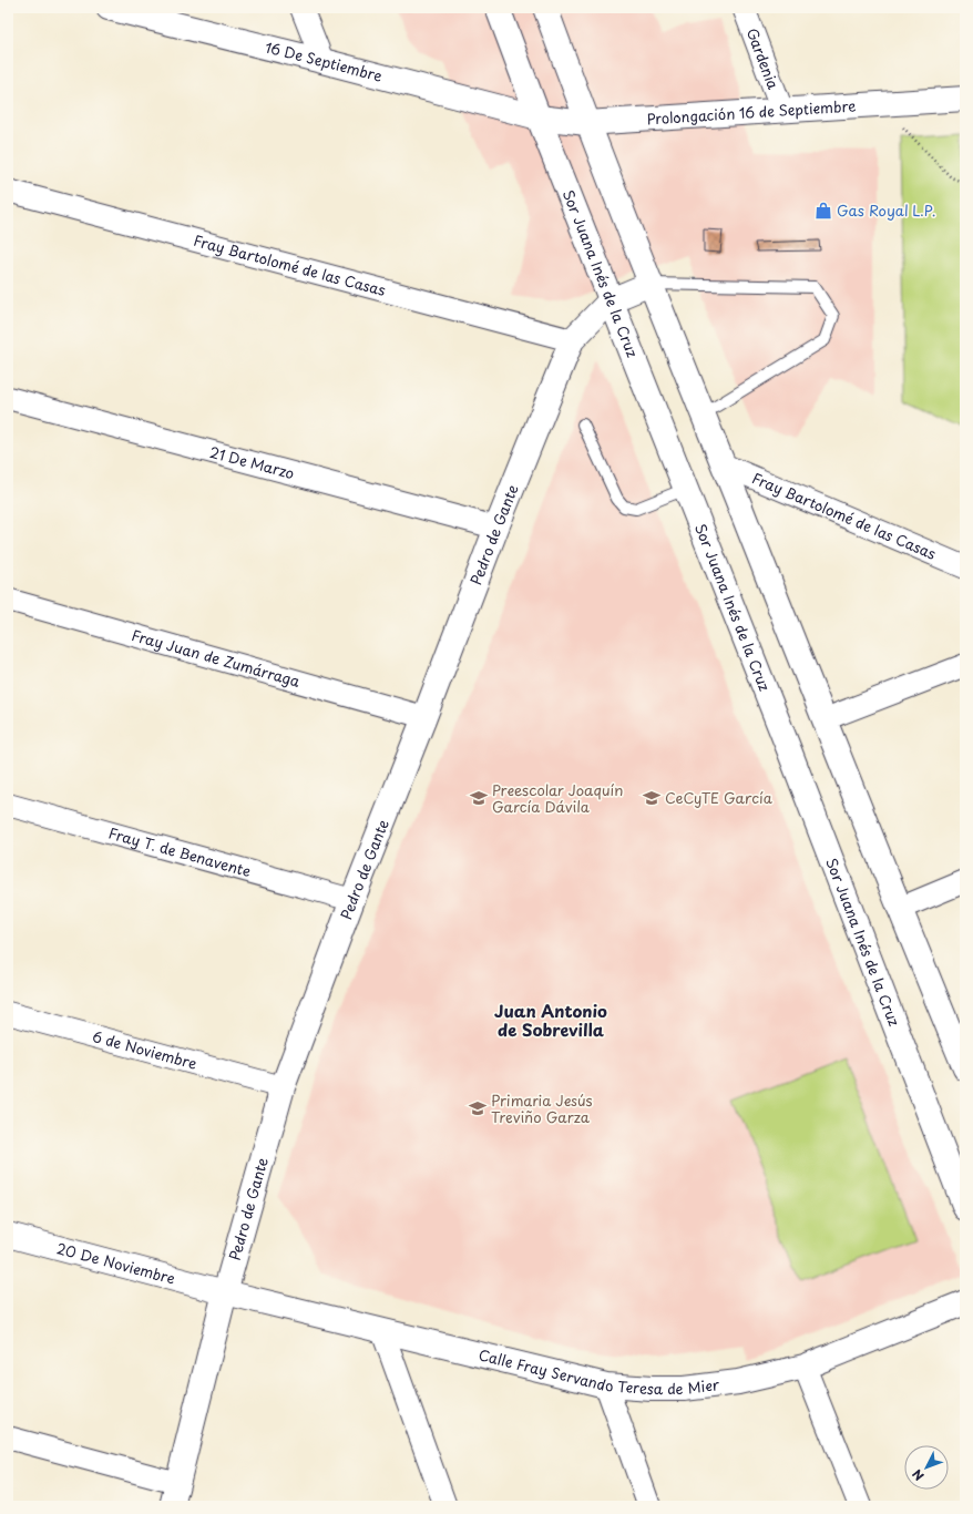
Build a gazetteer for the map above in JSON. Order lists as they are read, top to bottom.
{
  "streets": {
    "street": [
      "Gardenia",
      "16 De Septiembre",
      "Prolongación 16 de Septiembre",
      "Fray Bartolomé de las Casas",
      "Sor Juana Inés de la Cruz",
      "21 De Marzo",
      "Pedro de Gante",
      "Fray Juan de Zumárraga",
      "Fray T. de Benavente",
      "6 de Noviembre",
      "20 De Noviembre",
      "Calle Fray Servando Teresa de Mier"
    ]
  },
  "crossings": [
    ["Gardenia", "Prolongación 16 de Septiembre"],
    ["16 De Septiembre", "Prolongación 16 de Septiembre"],
    ["16 De Septiembre", "Sor Juana Inés de la Cruz"],
    ["Prolongación 16 de Septiembre", "Sor Juana Inés de la Cruz"],
    ["Fray Bartolomé de las Casas", "Pedro de Gante"],
    ["Sor Juana Inés de la Cruz", "Pedro de Gante"],
    ["21 De Marzo", "Pedro de Gante"],
    ["Pedro de Gante", "Fray Juan de Zumárraga"],
    ["Pedro de Gante", "Fray T. de Benavente"],
    ["Pedro de Gante", "6 de Noviembre"],
    ["Pedro de Gante", "20 De Noviembre"],
    ["Pedro de Gante", "Calle Fray Servando Teresa de Mier"],
    ["20 De Noviembre", "Calle Fray Servando Teresa de Mier"]
  ],
  "districts": ["Juan Antonio de Sobrevilla"],
  "places": {
    "shop": ["Gas Royal L.P."],
    "school or university": ["Preescolar Joaquín García Dávila", "CeCyTE García", "Primaria Jesús Treviño Garza"]
  },
  "north": "bottom left"
}
